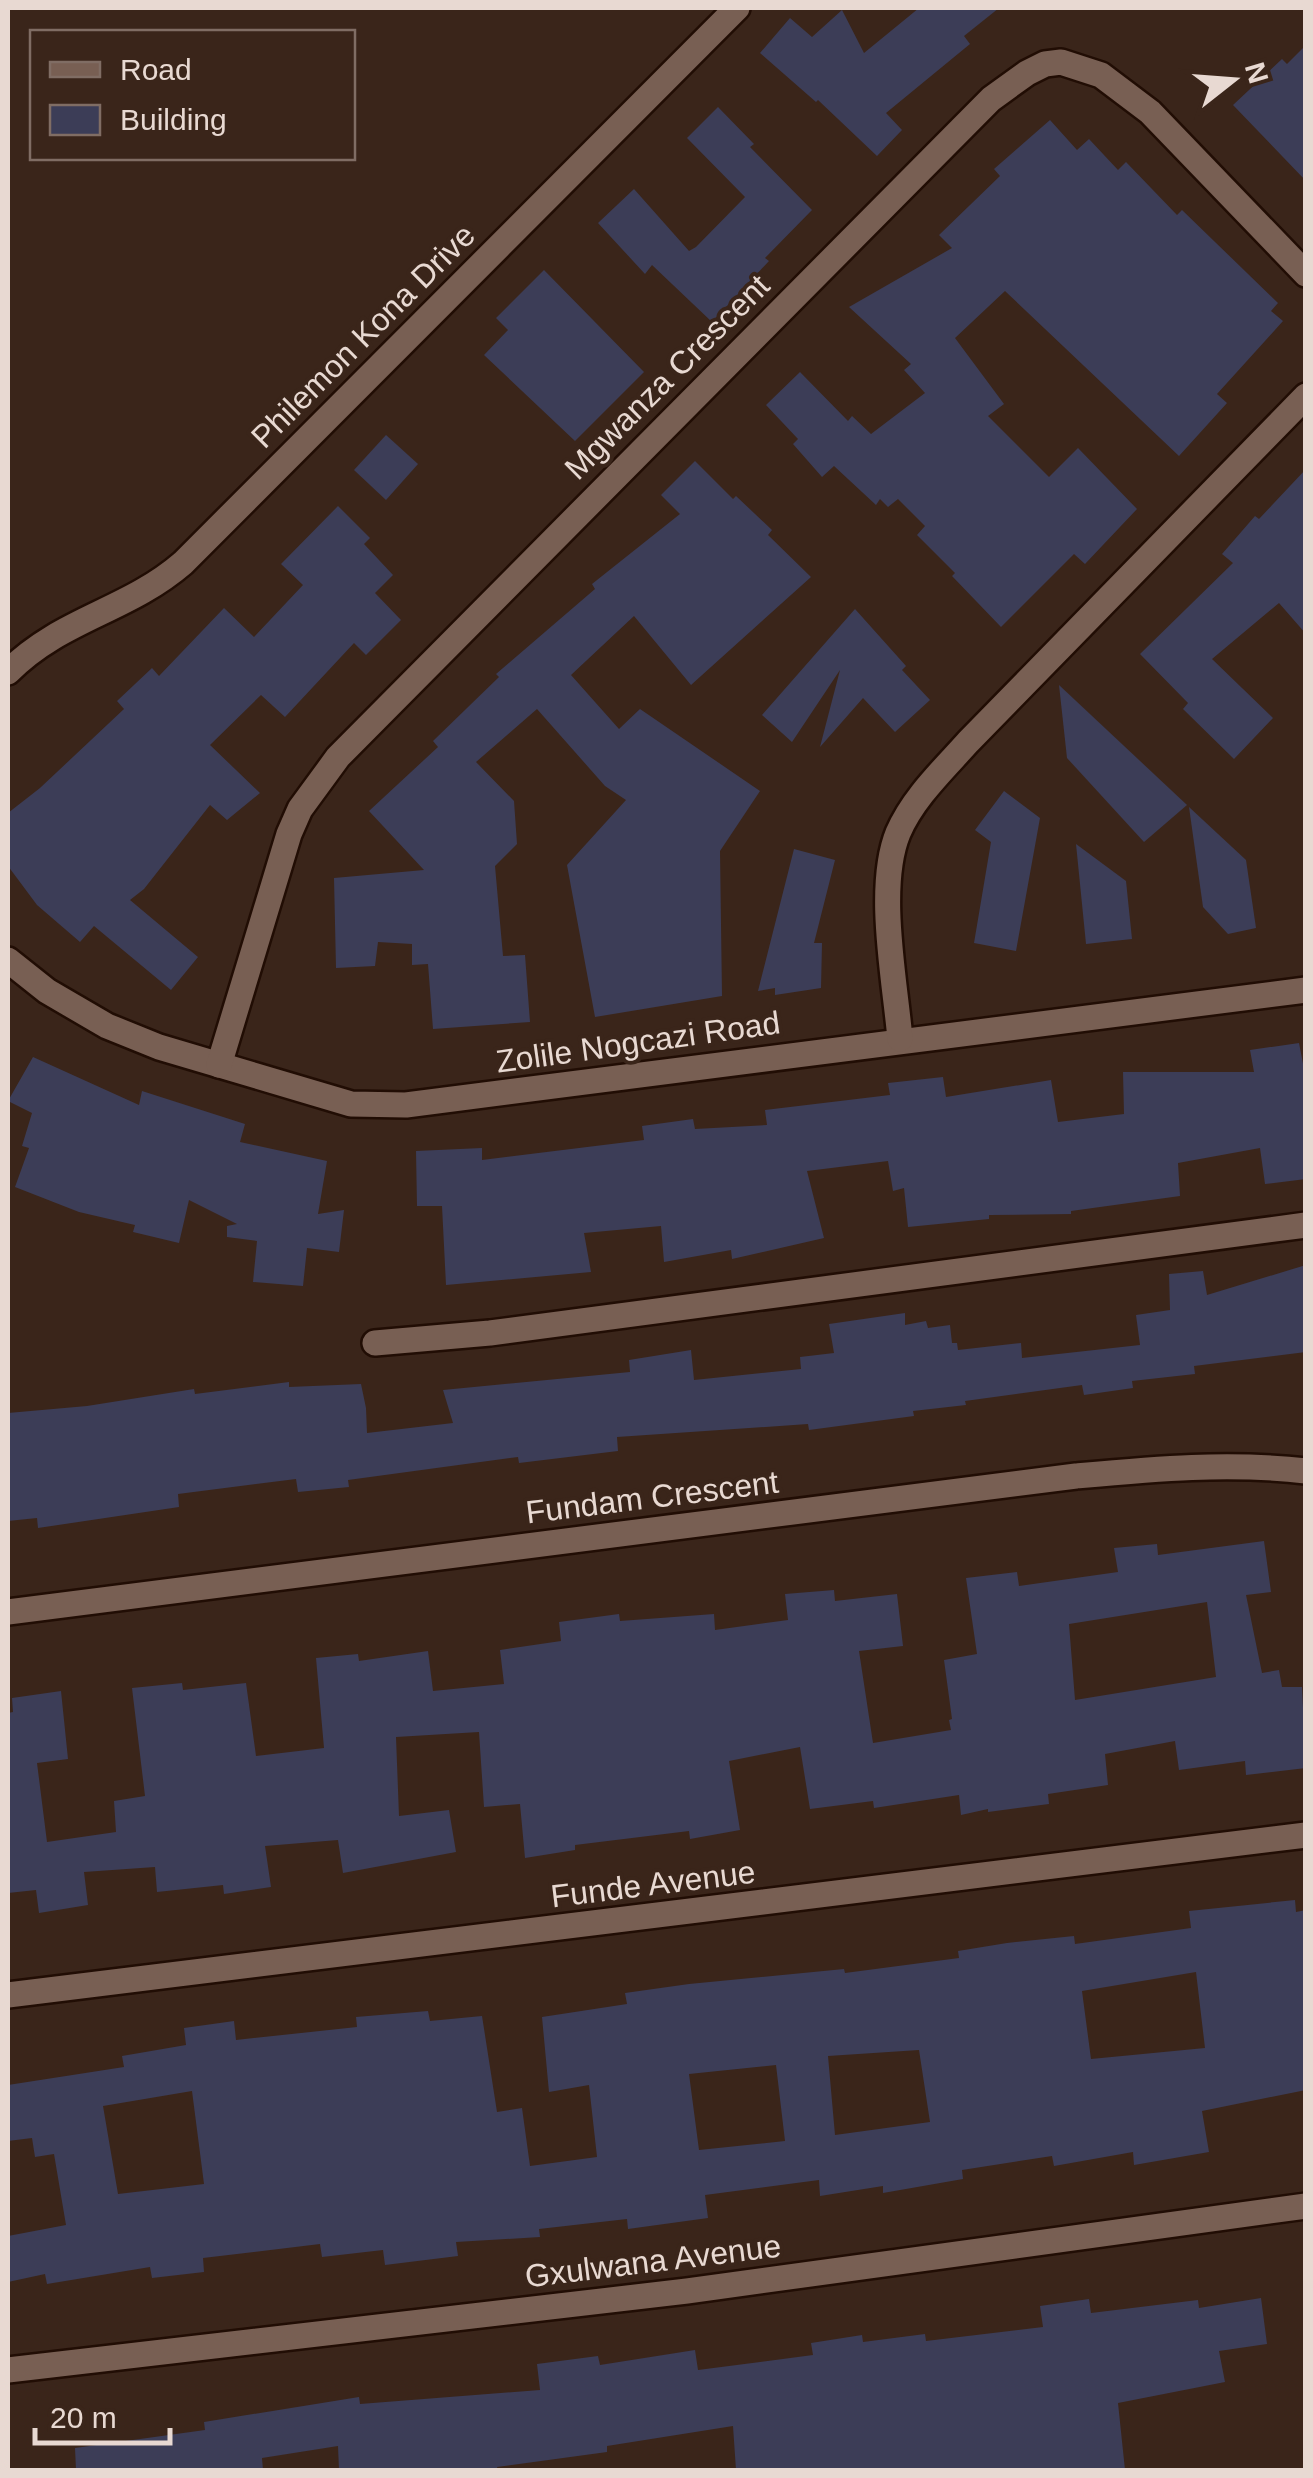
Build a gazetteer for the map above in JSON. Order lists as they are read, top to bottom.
{
  "streets": {
    "street": [
      "Philemon Kona Drive",
      "Mgwanza Crescent",
      "Zolile Nogcazi Road",
      "Fundam Crescent",
      "Funde Avenue",
      "Gxulwana Avenue"
    ]
  },
  "crossings": [
    ["Mgwanza Crescent", "Zolile Nogcazi Road"]
  ],
  "legend": ["Road", "Building"],
  "scale_bar": "20 m",
  "north": "right"
}
